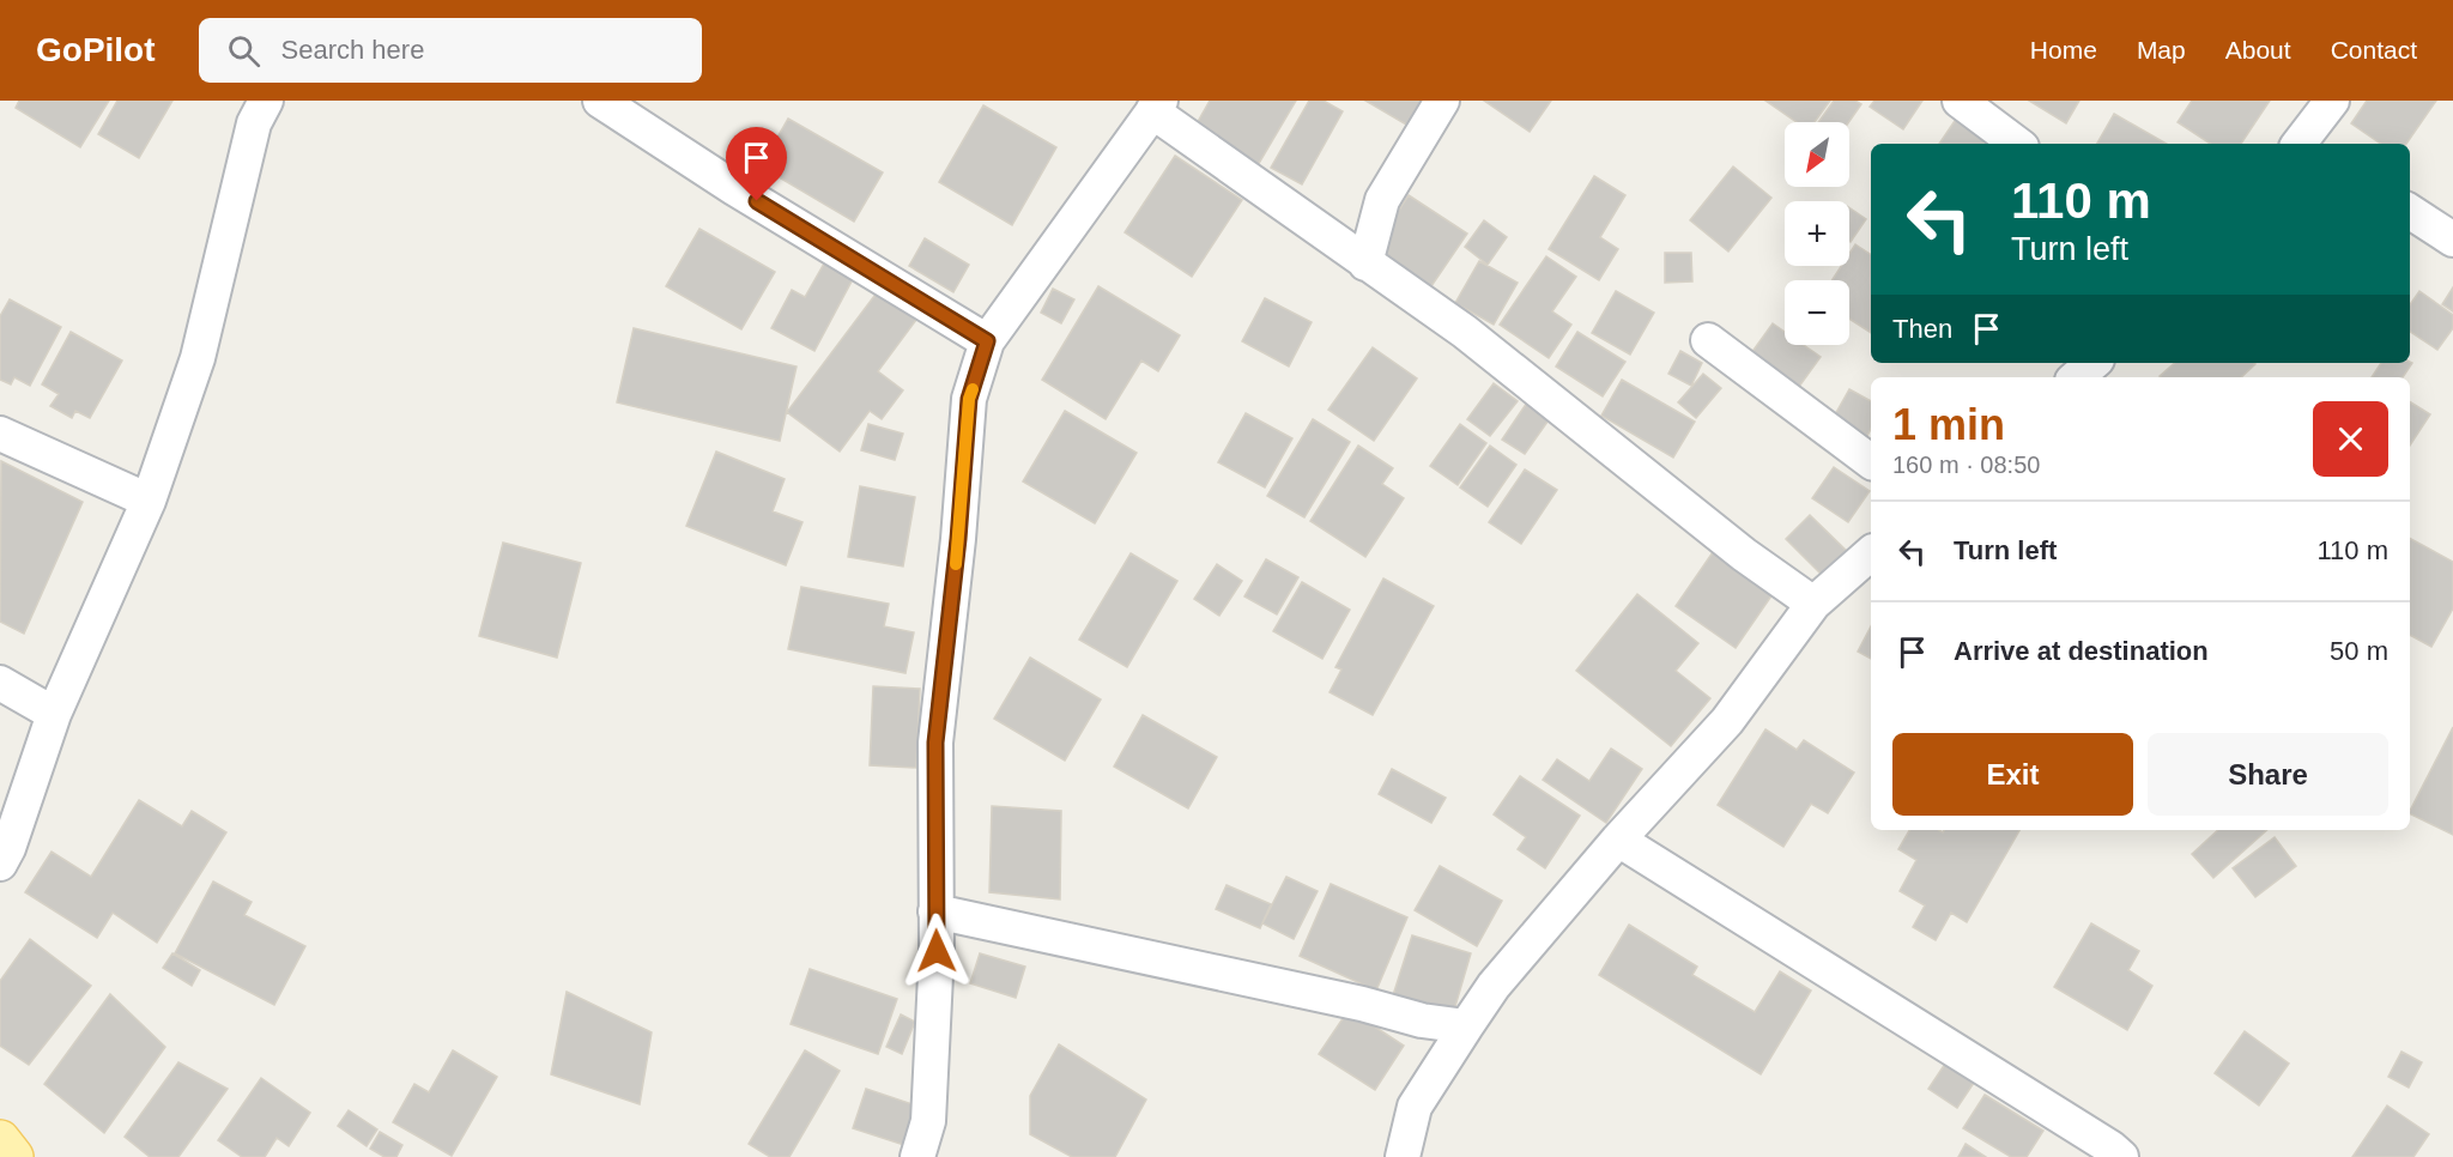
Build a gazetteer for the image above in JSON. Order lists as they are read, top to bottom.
{
  "north": "bottom left",
  "page": {
    "header": "GoPilot",
    "search": "Search here",
    "nav": [
      "Home",
      "Map",
      "About",
      "Contact"
    ],
    "map_buttons": ["+", "−"],
    "turn": ["110 m", "Turn left"],
    "then": "Then",
    "heading": ["1 min", "160 m · 08:50"],
    "list": [
      {
        "name": "Turn left",
        "value": "110 m"
      },
      {
        "name": "Arrive at destination",
        "value": "50 m"
      }
    ],
    "buttons": ["Exit", "Share"]
  }
}
